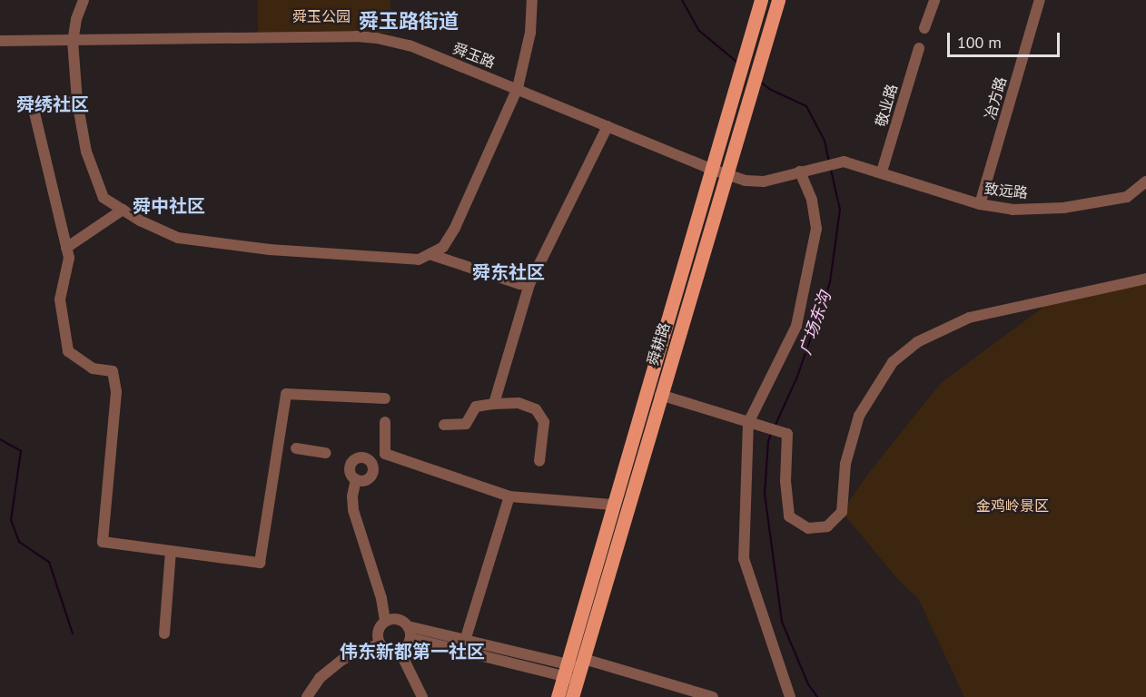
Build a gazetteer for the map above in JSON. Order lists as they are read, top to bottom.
{
  "streets": {
    "main road": ["舜耕路"],
    "street": [
      "舜玉路",
      "冶方路",
      "敬业路",
      "致远路"
    ]
  },
  "crossings": [
    ["舜玉路", "致远路"],
    ["舜玉路", "舜耕路"],
    ["冶方路", "致远路"],
    ["敬业路", "致远路"]
  ],
  "districts": [
    "舜玉路街道",
    "舜绣社区",
    "舜中社区",
    "舜东社区",
    "伟东新都第一社区"
  ],
  "water": ["广场东沟"],
  "parks": ["舜玉公园", "金鸡岭景区"],
  "scale_bar": "100 m"
}
